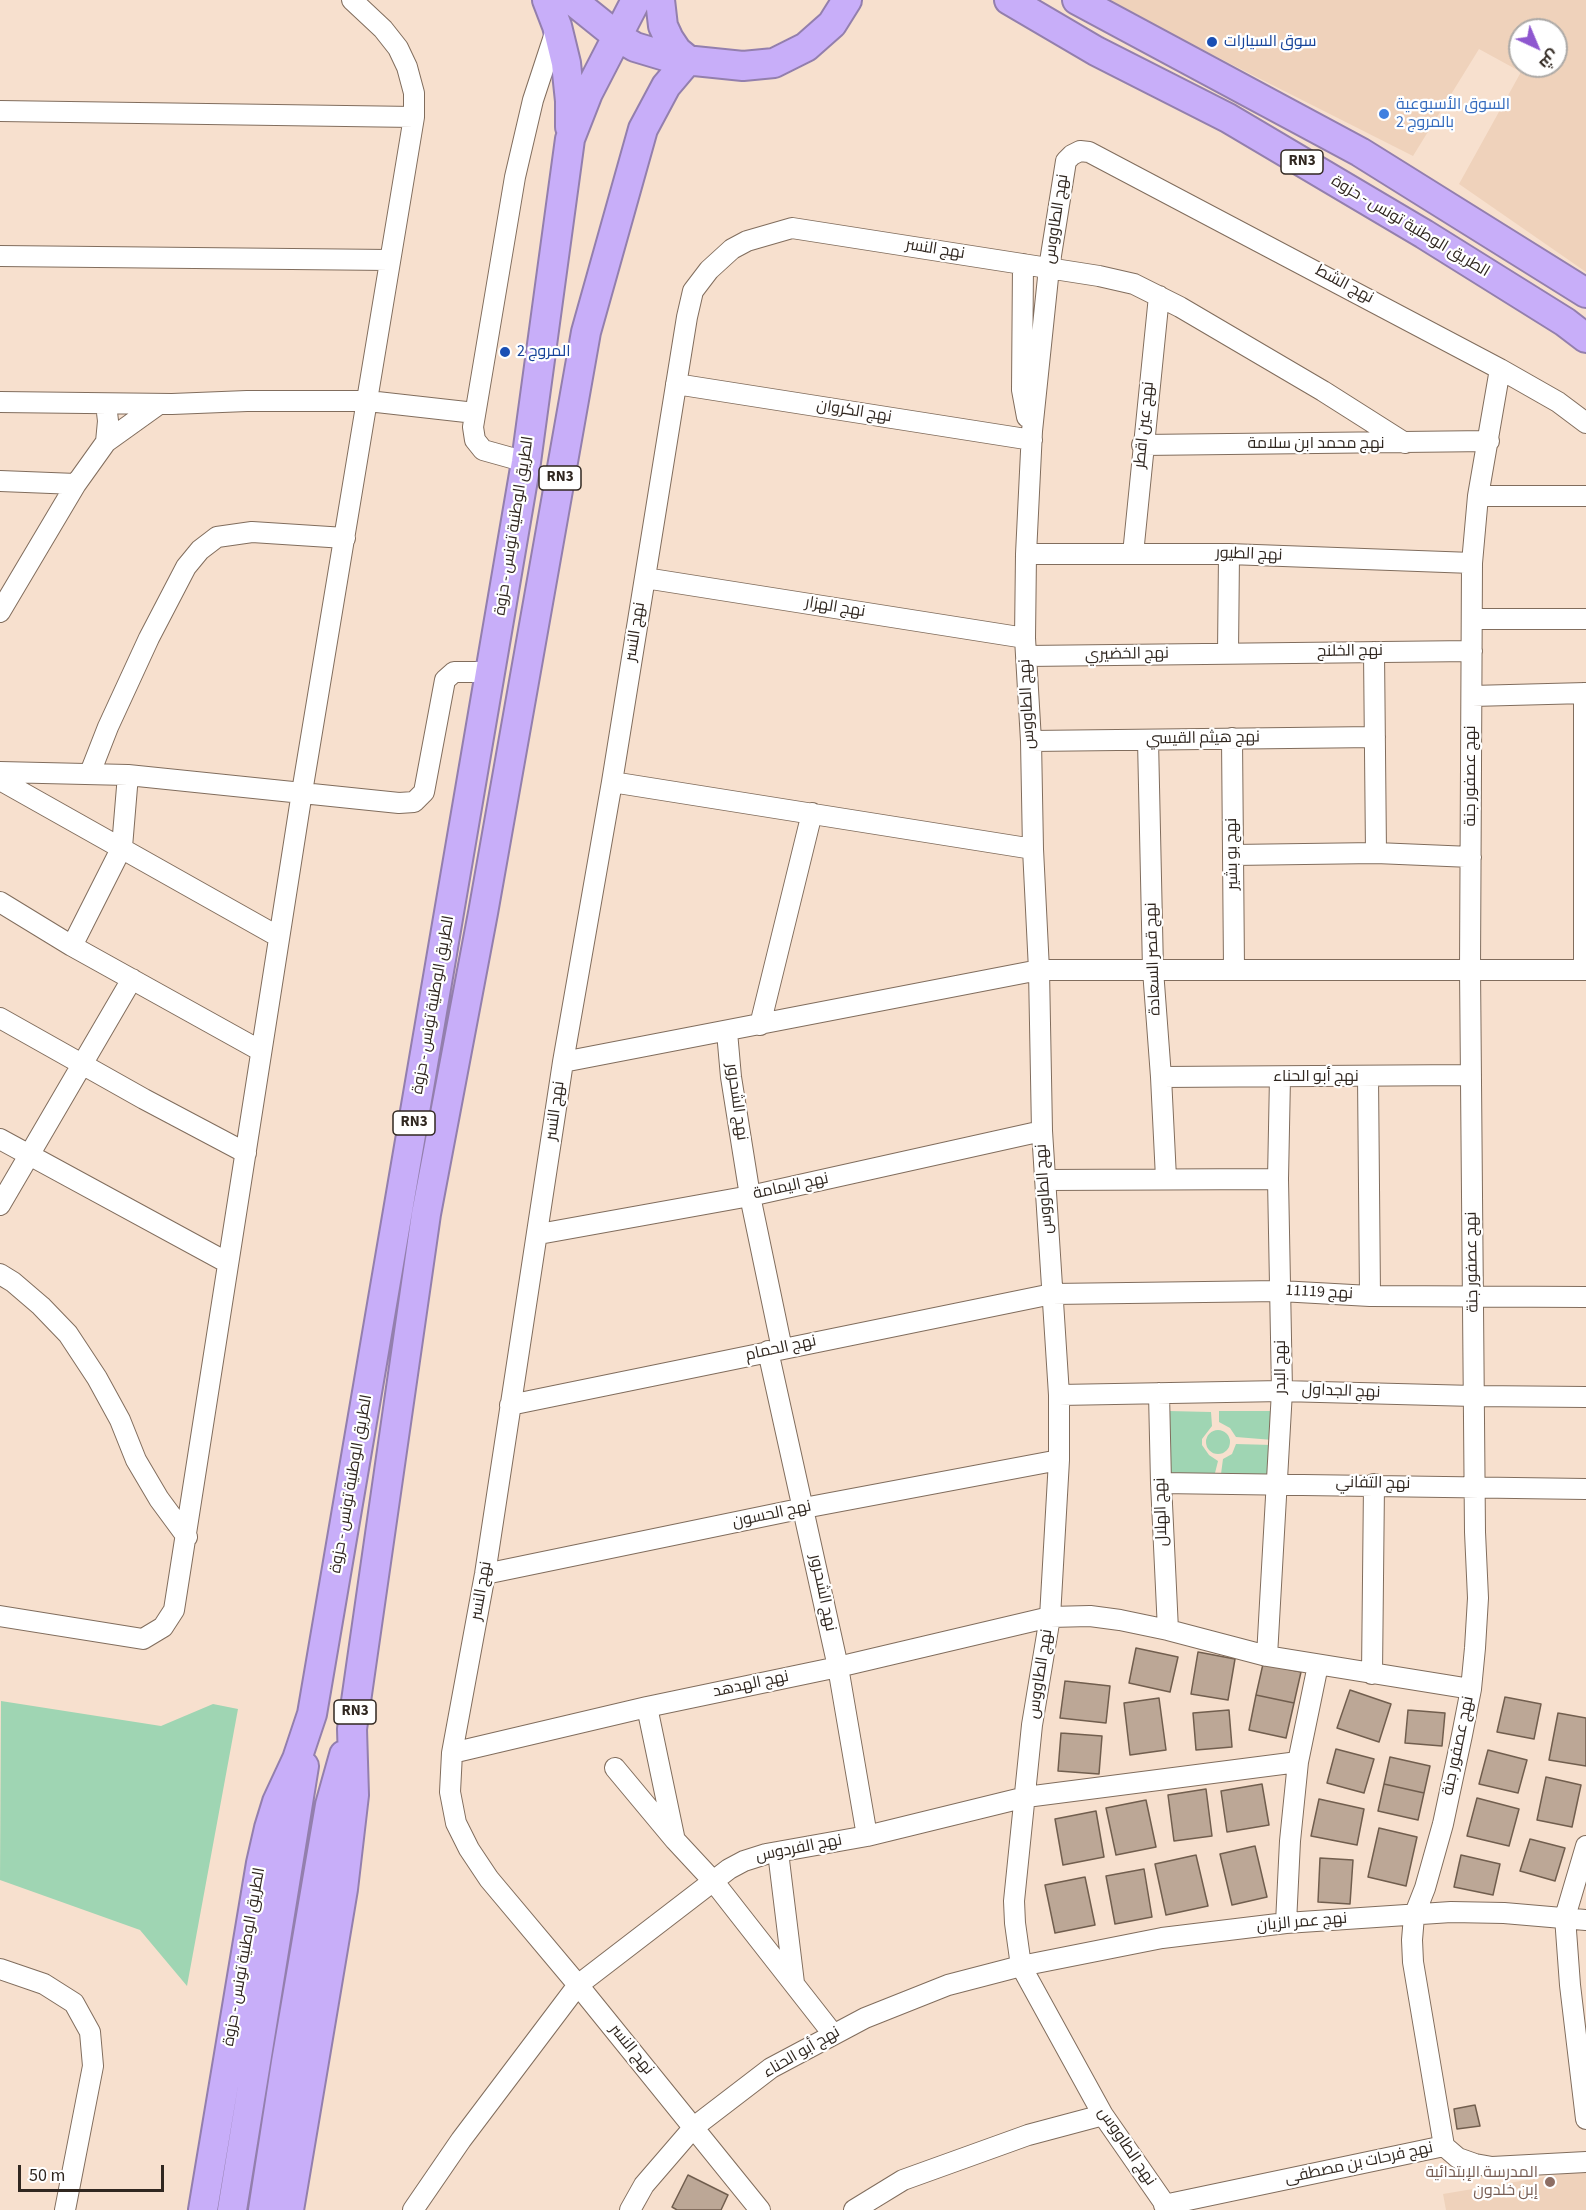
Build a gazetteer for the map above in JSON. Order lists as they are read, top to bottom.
{
  "streets": {
    "highway": ["RN3", "الطريق الوطنية تونس - حزوة"],
    "street": [
      "نهج الطاووس",
      "نهج النسر",
      "نهج الشط",
      "نهج الكروان",
      "نهج عين اقطر",
      "نهج محمد ابن سلامة",
      "نهج الطيور",
      "نهج الهزار",
      "نهج الخلنج",
      "نهج الخضيري",
      "نهج هيثم القيسي",
      "نهج عصفور جنة",
      "نهج بو بشير",
      "نهج قصر السعادة",
      "نهج أبو الحناء",
      "نهج الشحرور",
      "نهج اليمامة",
      "نهج 11119",
      "نهج الحمام",
      "نهج البدر",
      "نهج الجداول",
      "نهج التفاني",
      "نهج الهلال",
      "نهج الحسون",
      "نهج الهدهد",
      "نهج الفردوس",
      "نهج عمر الزيان",
      "نهج فرحات بن مصطفى"
    ]
  },
  "crossings": [
    ["RN3", "الطريق الوطنية تونس - حزوة"],
    ["نهج الطاووس", "نهج النسر"],
    ["نهج الطاووس", "نهج الشط"],
    ["نهج الطاووس", "نهج الكروان"],
    ["نهج الطاووس", "نهج الطيور"],
    ["نهج الطاووس", "نهج الهزار"],
    ["نهج الطاووس", "نهج الخضيري"],
    ["نهج الطاووس", "نهج هيثم القيسي"],
    ["نهج الطاووس", "نهج أبو الحناء"],
    ["نهج الطاووس", "نهج اليمامة"],
    ["نهج الطاووس", "نهج 11119"],
    ["نهج الطاووس", "نهج الحمام"],
    ["نهج الطاووس", "نهج الجداول"],
    ["نهج الطاووس", "نهج الحسون"],
    ["نهج الطاووس", "نهج الهدهد"],
    ["نهج الطاووس", "نهج الفردوس"],
    ["نهج الطاووس", "نهج عمر الزيان"],
    ["نهج الطاووس", "نهج فرحات بن مصطفى"],
    ["نهج النسر", "نهج الكروان"],
    ["نهج النسر", "نهج عين اقطر"],
    ["نهج النسر", "نهج محمد ابن سلامة"],
    ["نهج النسر", "نهج الهزار"],
    ["نهج النسر", "نهج أبو الحناء"],
    ["نهج النسر", "نهج اليمامة"],
    ["نهج النسر", "نهج الحمام"],
    ["نهج النسر", "نهج الحسون"],
    ["نهج النسر", "نهج الهدهد"],
    ["نهج النسر", "نهج الفردوس"],
    ["نهج الشط", "نهج عصفور جنة"],
    ["نهج عين اقطر", "نهج محمد ابن سلامة"],
    ["نهج عين اقطر", "نهج الطيور"],
    ["نهج محمد ابن سلامة", "نهج عصفور جنة"],
    ["نهج الطيور", "نهج عصفور جنة"],
    ["نهج الهزار", "نهج الخضيري"],
    ["نهج الخلنج", "نهج الخضيري"],
    ["نهج الخلنج", "نهج عصفور جنة"],
    ["نهج هيثم القيسي", "نهج بو بشير"],
    ["نهج هيثم القيسي", "نهج قصر السعادة"],
    ["نهج عصفور جنة", "نهج أبو الحناء"],
    ["نهج عصفور جنة", "نهج 11119"],
    ["نهج عصفور جنة", "نهج الجداول"],
    ["نهج عصفور جنة", "نهج التفاني"],
    ["نهج عصفور جنة", "نهج الهدهد"],
    ["نهج عصفور جنة", "نهج عمر الزيان"],
    ["نهج عصفور جنة", "نهج فرحات بن مصطفى"],
    ["نهج قصر السعادة", "نهج أبو الحناء"],
    ["نهج أبو الحناء", "نهج البدر"],
    ["نهج أبو الحناء", "نهج عمر الزيان"],
    ["نهج الشحرور", "نهج اليمامة"],
    ["نهج الشحرور", "نهج الحمام"],
    ["نهج الشحرور", "نهج الحسون"],
    ["نهج الشحرور", "نهج الهدهد"],
    ["نهج الشحرور", "نهج الفردوس"],
    ["نهج 11119", "نهج الحمام"],
    ["نهج 11119", "نهج البدر"],
    ["نهج البدر", "نهج الجداول"],
    ["نهج البدر", "نهج التفاني"],
    ["نهج البدر", "نهج الهدهد"],
    ["نهج الجداول", "نهج الهلال"],
    ["نهج التفاني", "نهج الهلال"],
    ["نهج الهلال", "نهج الهدهد"]
  ],
  "places": [
    "سوق السيارات",
    "السوق الأسبوعية بالمروج 2",
    "المروج 2",
    "المدرسة الإبتدائية إبن خلدون"
  ],
  "scale_bar": "50 m",
  "north": "bottom right"
}
